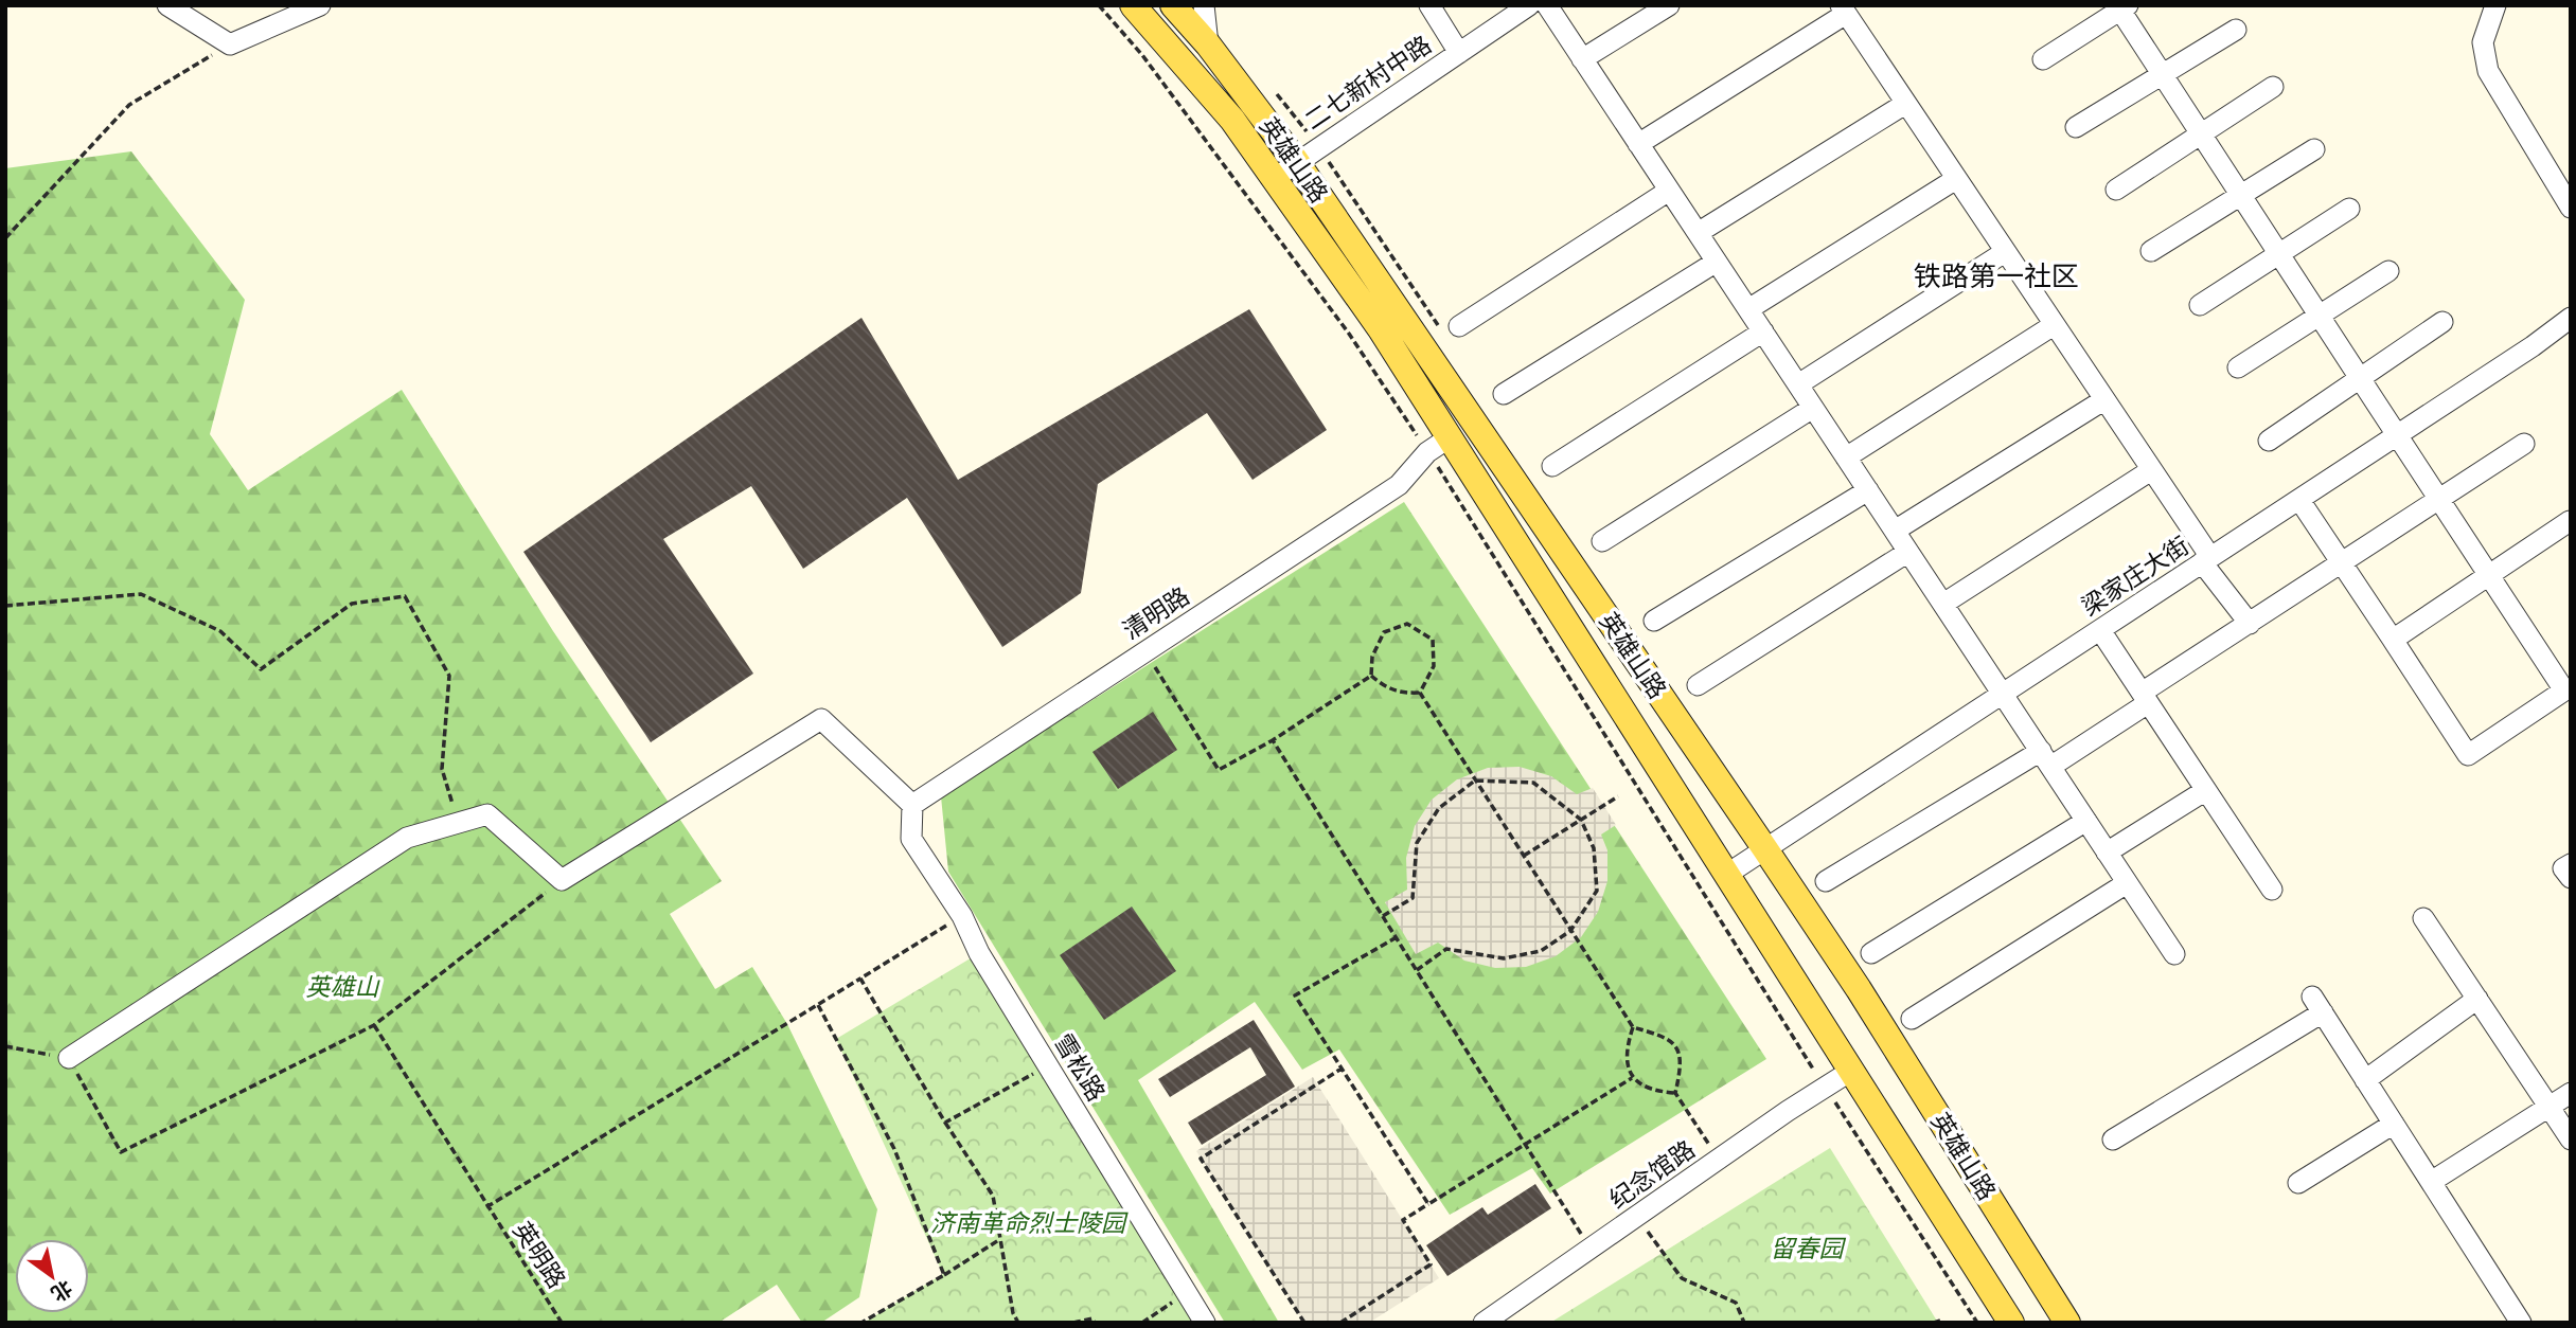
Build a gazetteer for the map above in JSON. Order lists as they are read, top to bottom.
{
  "streets": {
    "main road": ["英雄山路"],
    "street": [
      "二七新村中路",
      "梁家庄大街",
      "清明路",
      "雪松路",
      "纪念馆路"
    ],
    "path": ["英明路"]
  },
  "crossings": [
    ["二七新村中路", "英雄山路"],
    ["英雄山路", "梁家庄大街"],
    ["英雄山路", "清明路"],
    ["英雄山路", "纪念馆路"],
    ["清明路", "雪松路"]
  ],
  "districts": ["铁路第一社区"],
  "parks": ["英雄山", "济南革命烈士陵园", "留春园"],
  "north": "bottom right"
}
